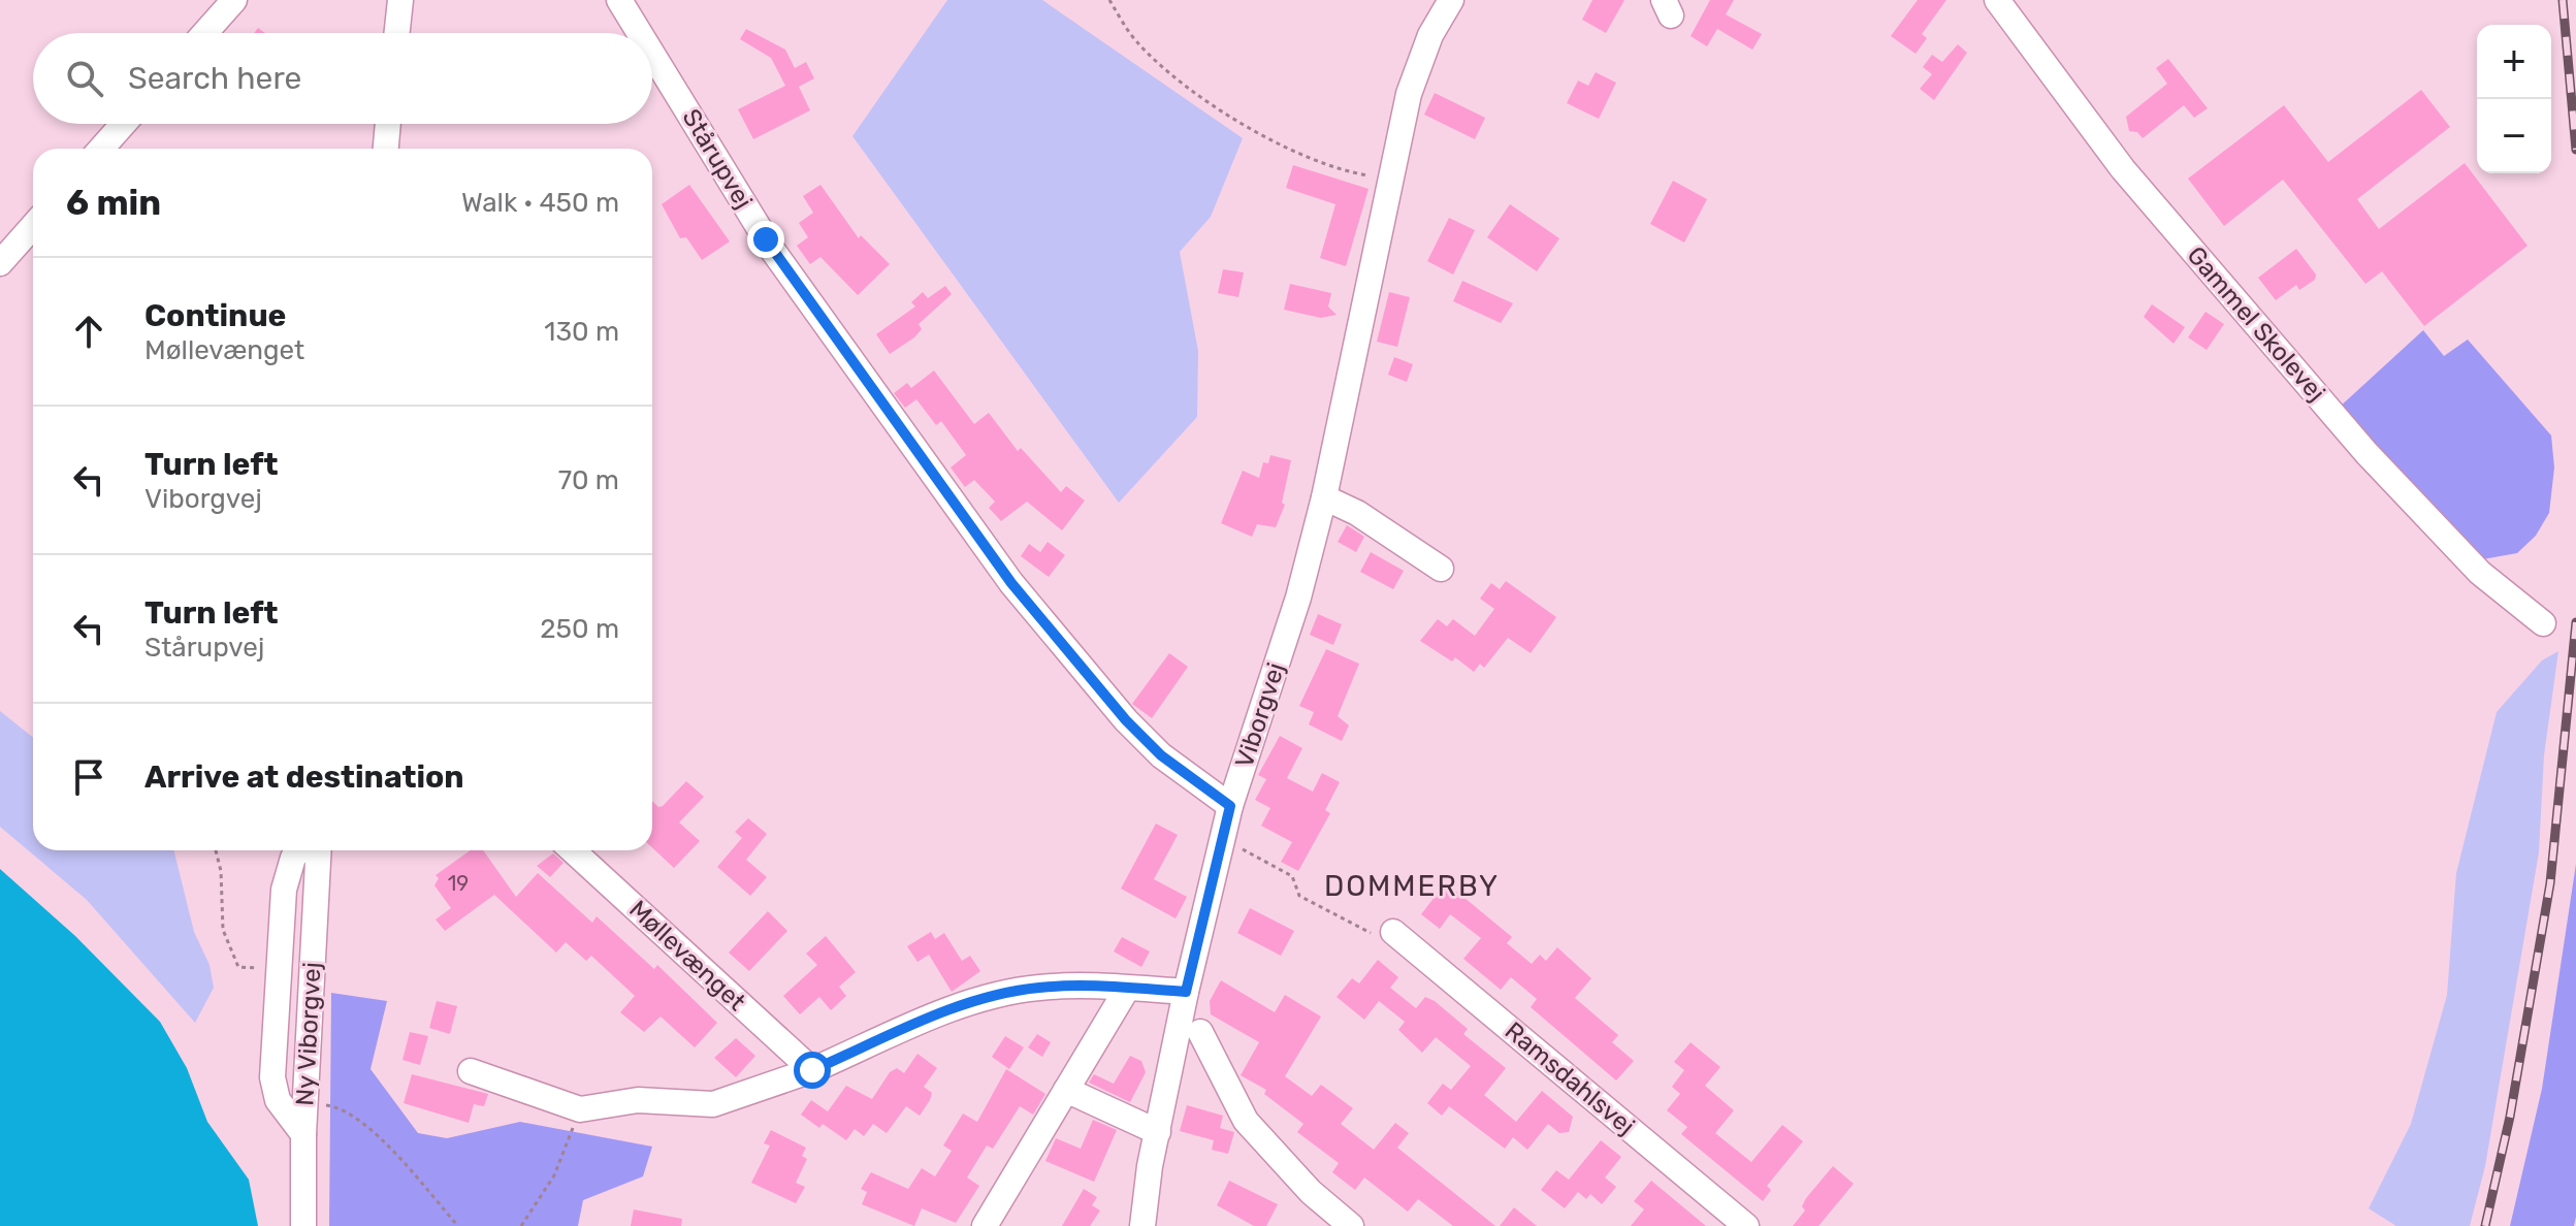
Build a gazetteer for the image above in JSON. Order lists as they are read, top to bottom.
{
  "streets": {
    "street": [
      "Stårupvej",
      "Gammel Skolevej",
      "Viborgvej",
      "Møllevænget",
      "Ny Viborgvej",
      "Ramsdahlsvej"
    ]
  },
  "crossings": [
    ["Stårupvej", "Viborgvej"]
  ],
  "districts": ["DOMMERBY"],
  "house_numbers": ["19"],
  "page": {
    "map_buttons": ["+", "−"],
    "search": "Search here",
    "heading": ["6 min", "Walk · 450 m"],
    "list": [
      ["Continue", "Møllevænget", "130 m"],
      ["Turn left", "Viborgvej", "70 m"],
      ["Turn left", "Stårupvej", "250 m"],
      "Arrive at destination"
    ]
  }
}
